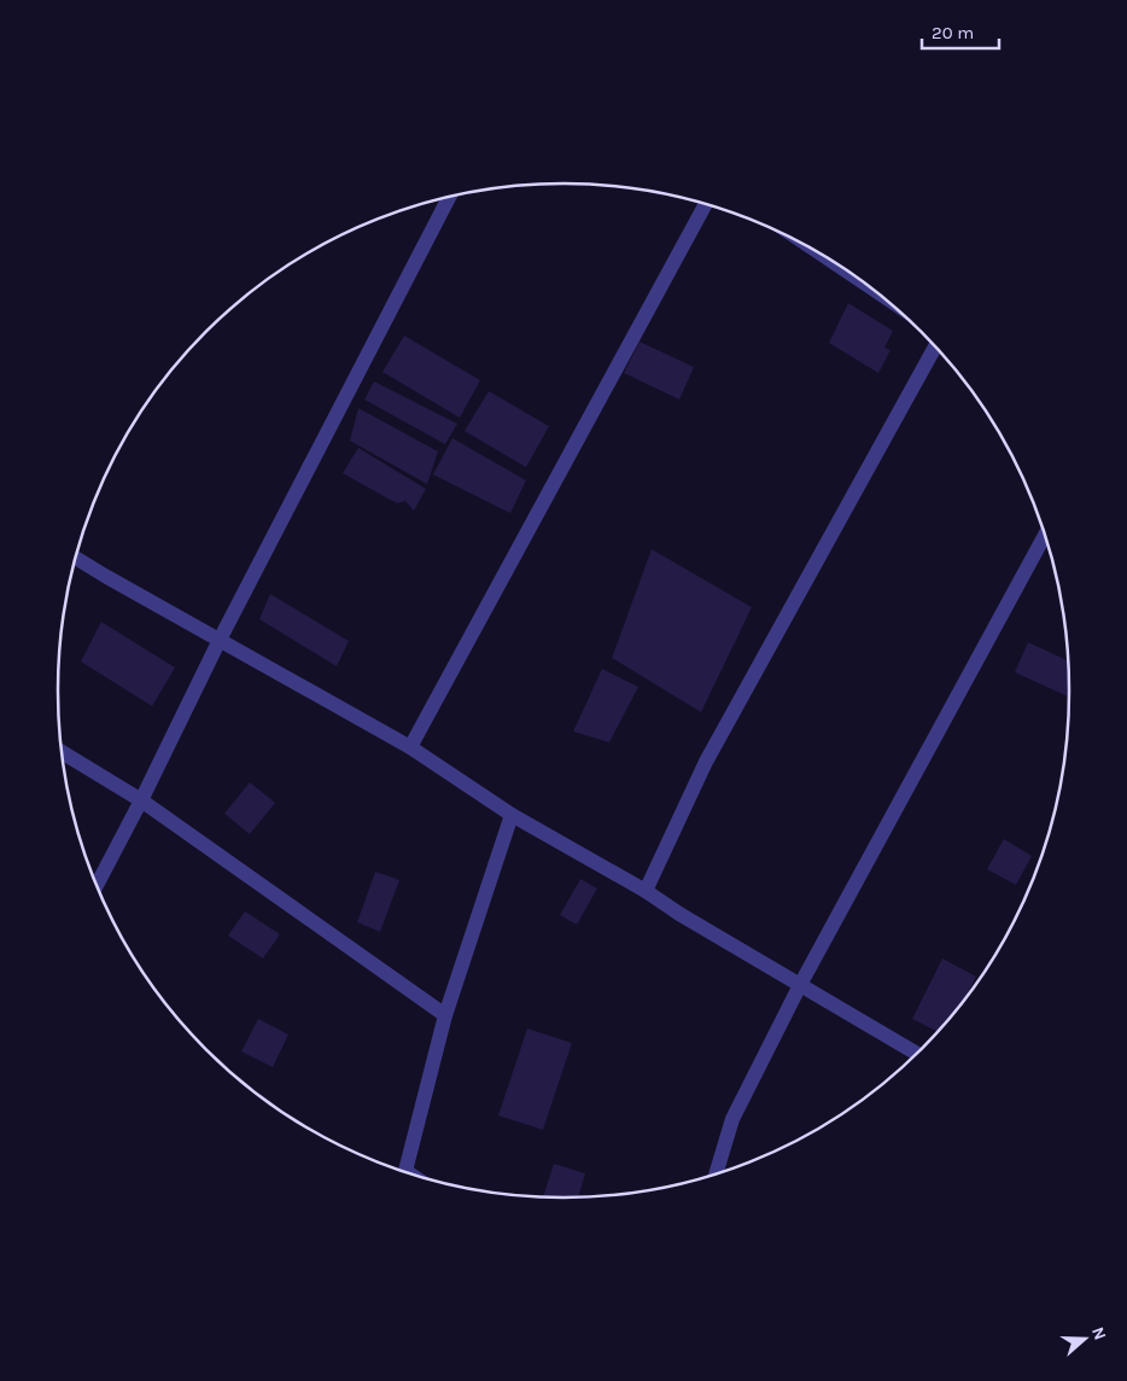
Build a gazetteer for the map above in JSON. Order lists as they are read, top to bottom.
{
  "scale_bar": "20 m",
  "north": "right"
}
